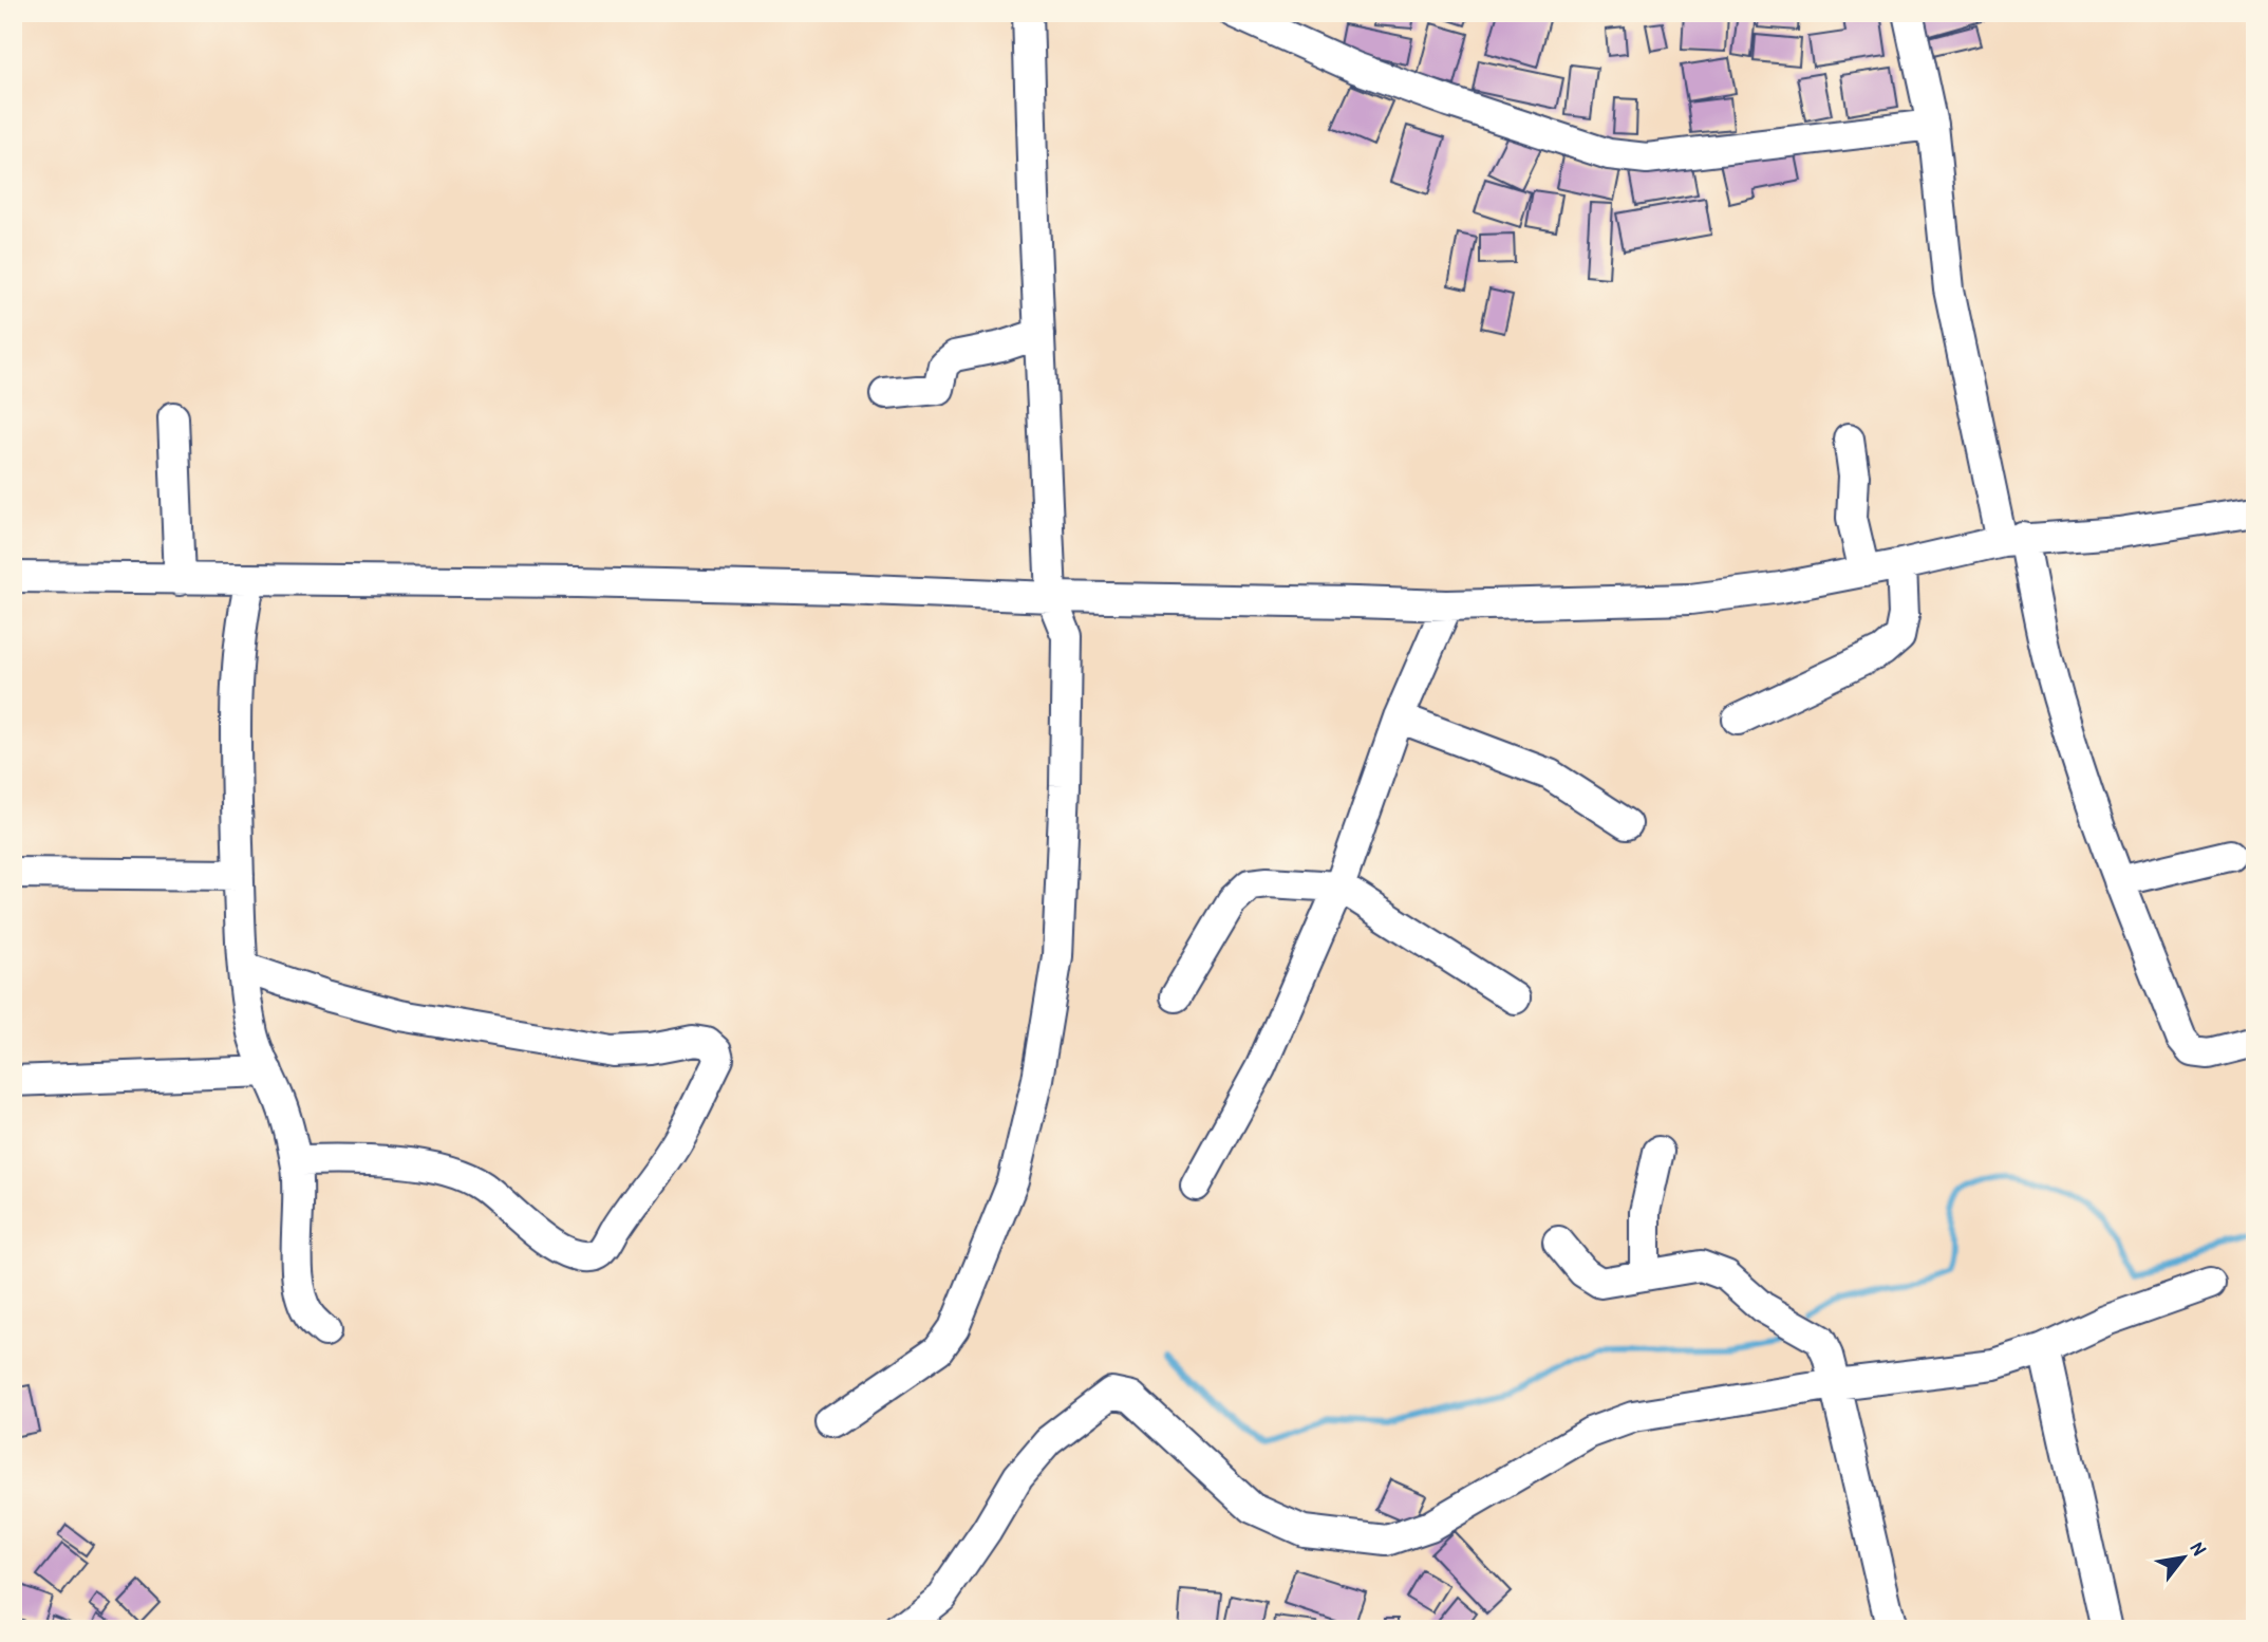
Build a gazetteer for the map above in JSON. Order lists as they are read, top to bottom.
{
  "north": "top right"
}
